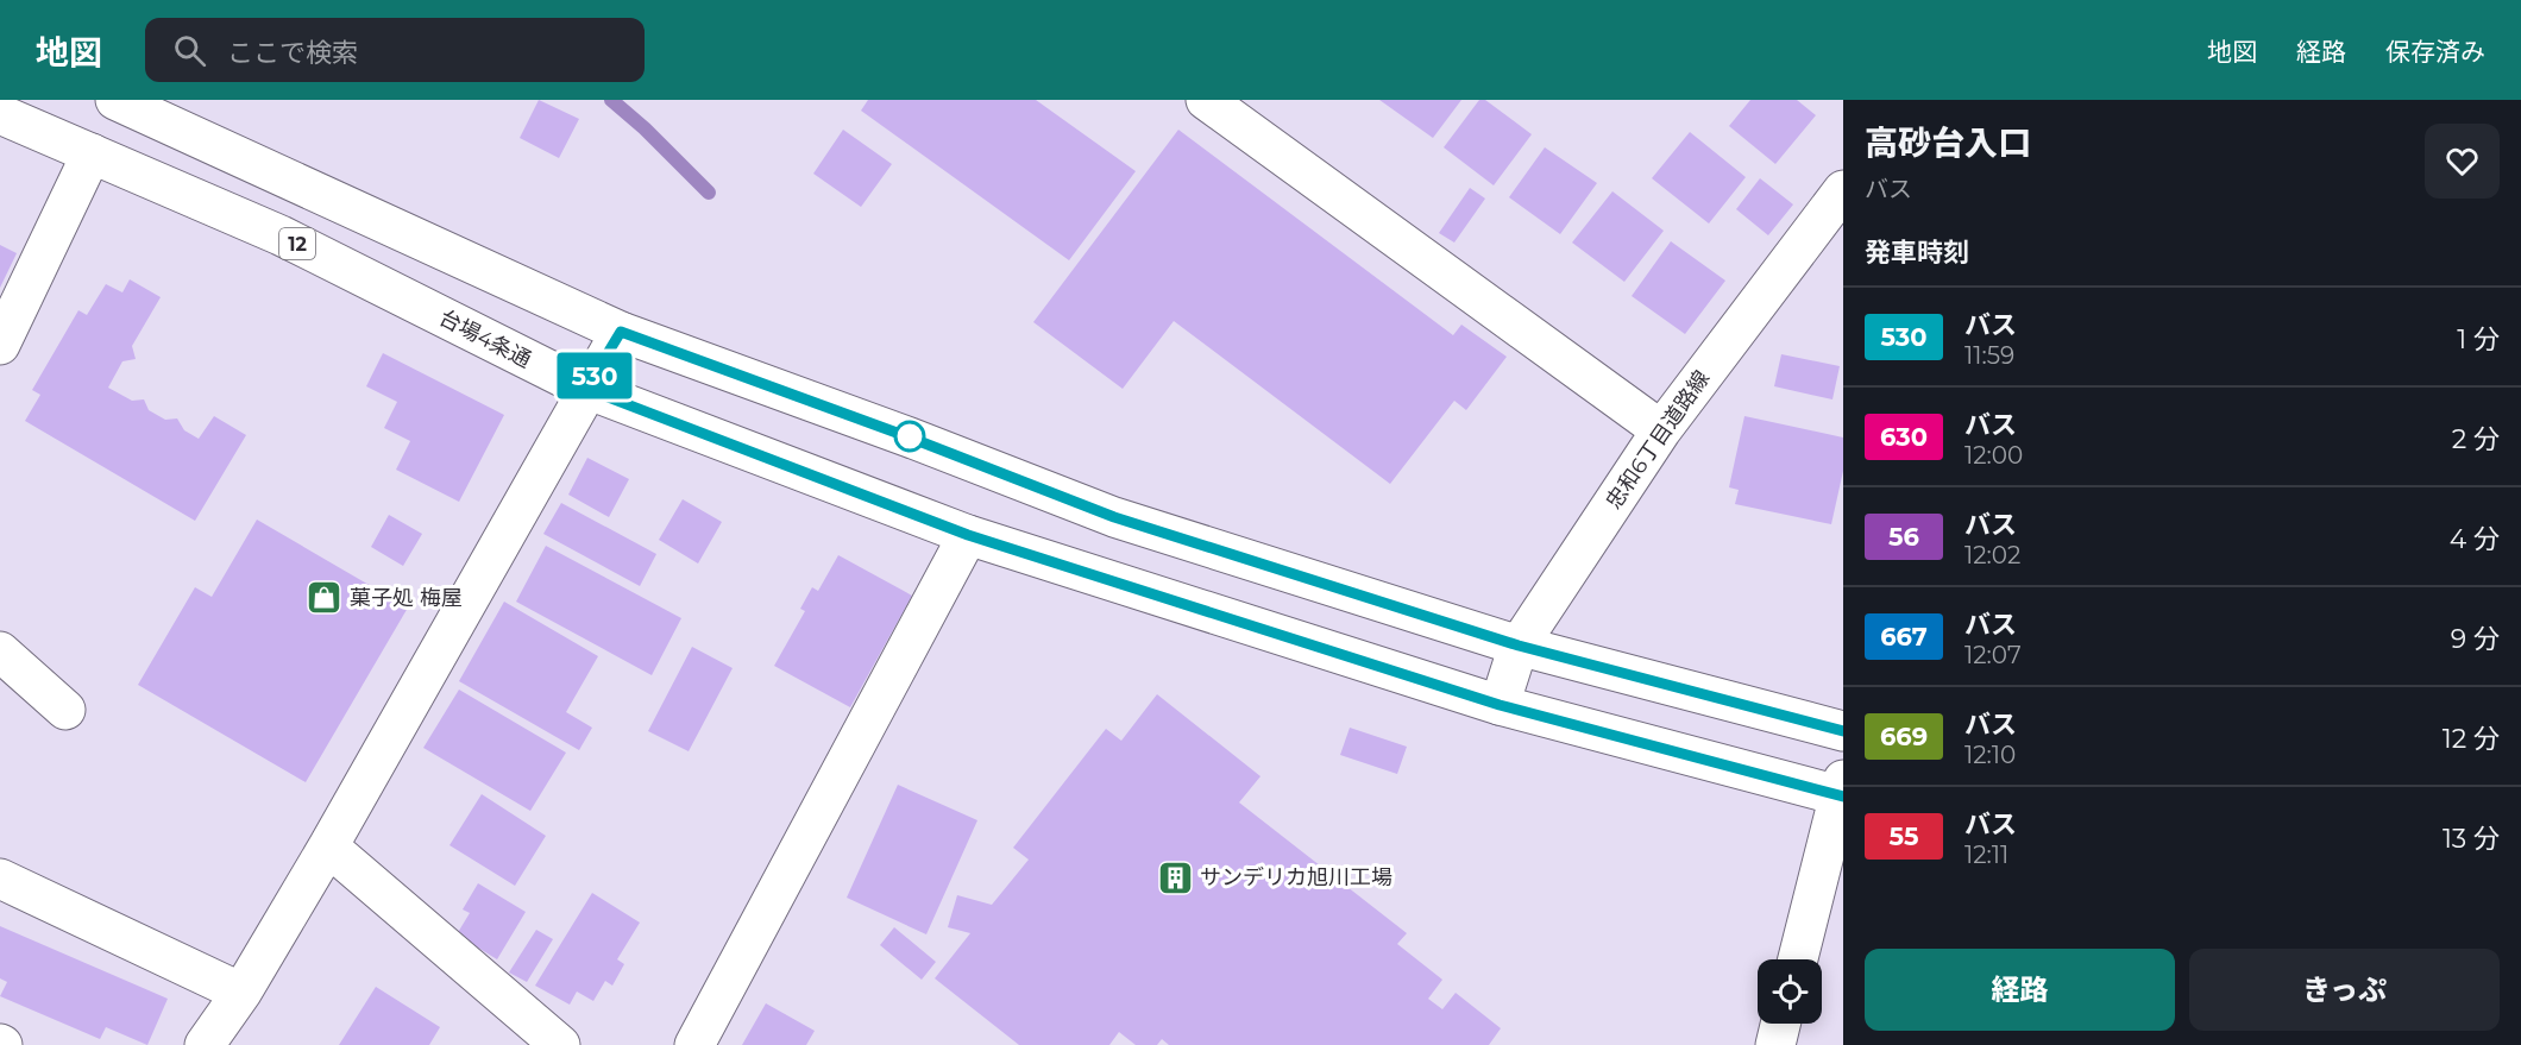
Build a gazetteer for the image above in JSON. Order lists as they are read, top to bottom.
{
  "streets": {
    "main road": ["12", "台場4条通", "忠和6丁目道路線"]
  },
  "crossings": [
    ["台場4条通", "忠和6丁目道路線"]
  ],
  "places": {
    "shop": ["菓子処 梅屋"],
    "building": ["サンデリカ旭川工場"]
  },
  "lines": ["bus line 530"],
  "page": {
    "header": "地図",
    "search": "ここで検索",
    "nav": ["地図", "経路", "保存済み"],
    "on_map": "530",
    "heading": [
      ["高砂台入口", "バス"],
      "発車時刻"
    ],
    "list": [
      {
        "mark": "530",
        "name": "バス",
        "note": "11:59",
        "value": "1 分"
      },
      {
        "mark": "630",
        "name": "バス",
        "note": "12:00",
        "value": "2 分"
      },
      {
        "mark": "56",
        "name": "バス",
        "note": "12:02",
        "value": "4 分"
      },
      {
        "mark": "667",
        "name": "バス",
        "note": "12:07",
        "value": "9 分"
      },
      {
        "mark": "669",
        "name": "バス",
        "note": "12:10",
        "value": "12 分"
      },
      {
        "mark": "55",
        "name": "バス",
        "note": "12:11",
        "value": "13 分"
      }
    ],
    "buttons": ["経路", "きっぷ"]
  }
}
